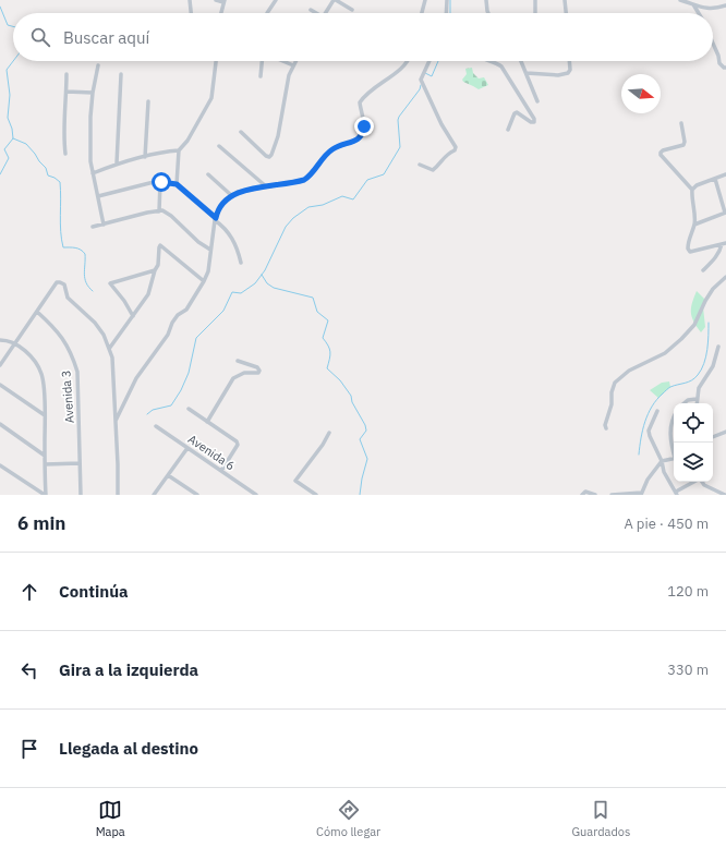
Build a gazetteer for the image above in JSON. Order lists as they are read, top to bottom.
{
  "streets": {
    "street": ["Avenida 3", "Avenida 6"]
  },
  "north": "right",
  "page": {
    "search": "Buscar aquí",
    "heading": ["6 min", "A pie · 450 m"],
    "list": [
      ["Continúa", "120 m"],
      ["Gira a la izquierda", "330 m"],
      "Llegada al destino"
    ],
    "nav": ["Mapa", "Cómo llegar", "Guardados"]
  }
}
